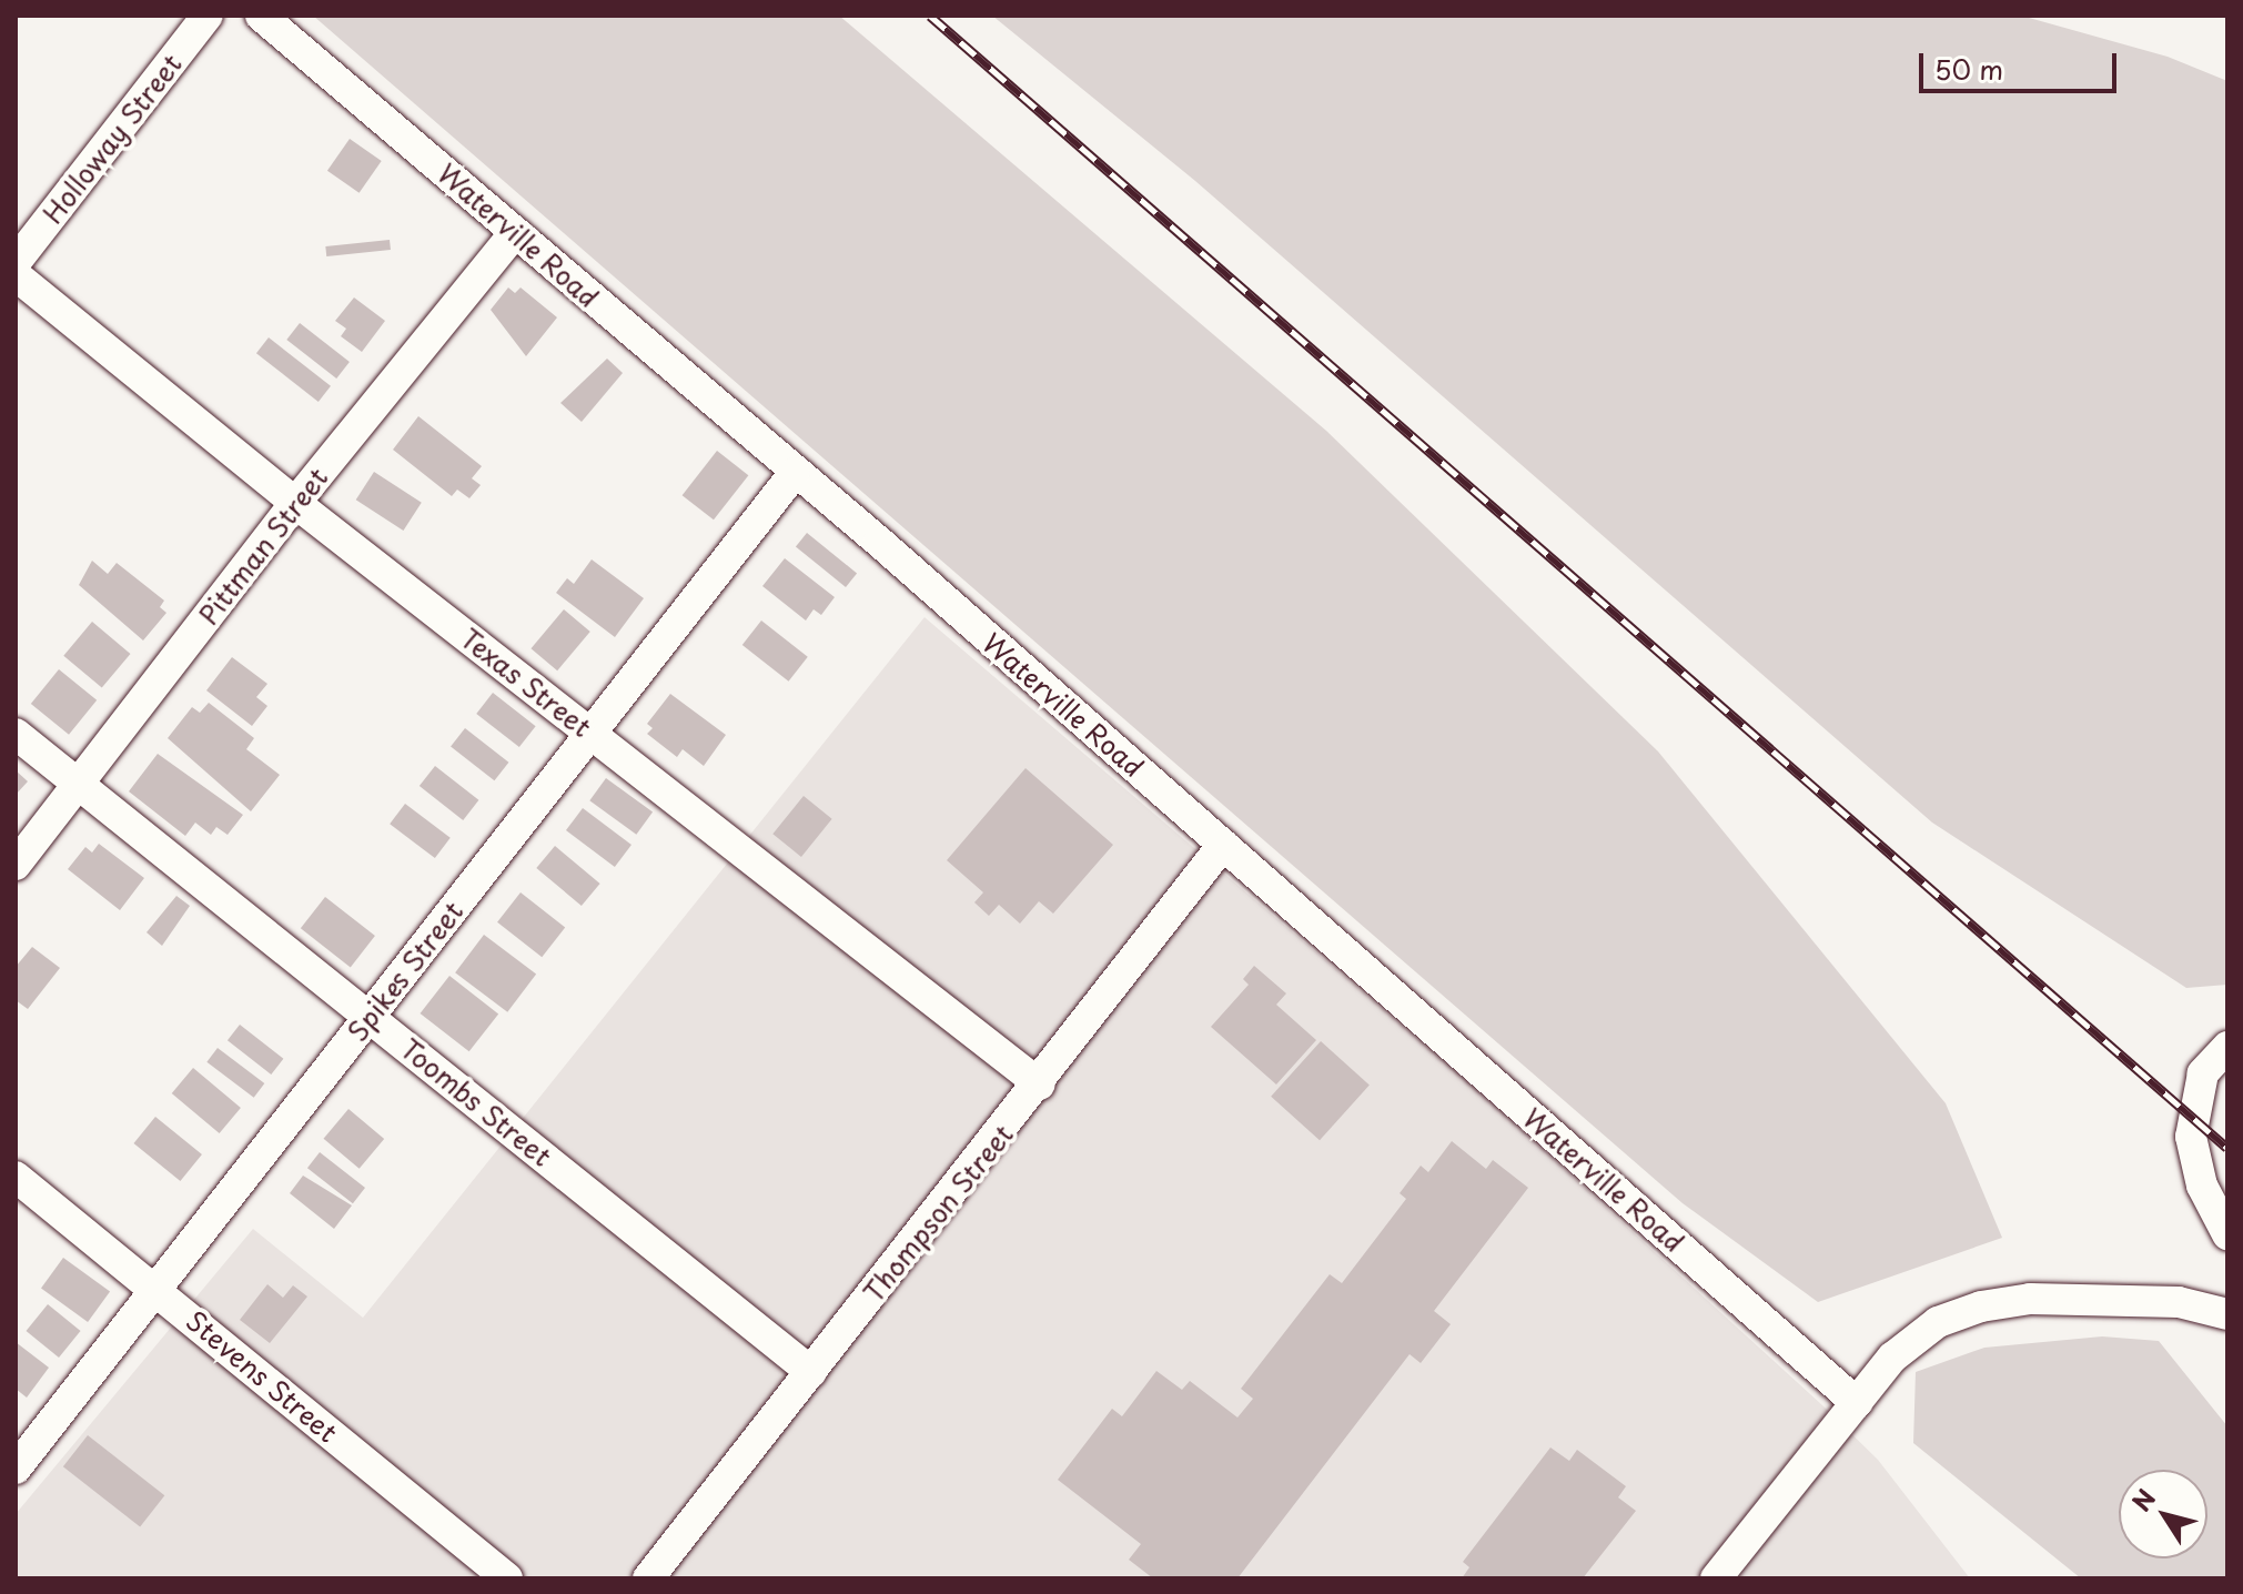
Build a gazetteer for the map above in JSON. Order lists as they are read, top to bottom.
{
  "streets": {
    "street": [
      "Holloway Street",
      "Waterville Road",
      "Pittman Street",
      "Texas Street",
      "Spikes Street",
      "Toombs Street",
      "Thompson Street",
      "Stevens Street"
    ]
  },
  "crossings": [
    ["Waterville Road", "Pittman Street"],
    ["Waterville Road", "Spikes Street"],
    ["Waterville Road", "Thompson Street"],
    ["Pittman Street", "Texas Street"],
    ["Pittman Street", "Toombs Street"],
    ["Texas Street", "Spikes Street"],
    ["Texas Street", "Thompson Street"],
    ["Spikes Street", "Toombs Street"],
    ["Spikes Street", "Stevens Street"],
    ["Toombs Street", "Thompson Street"]
  ],
  "scale_bar": "50 m",
  "north": "top left"
}
